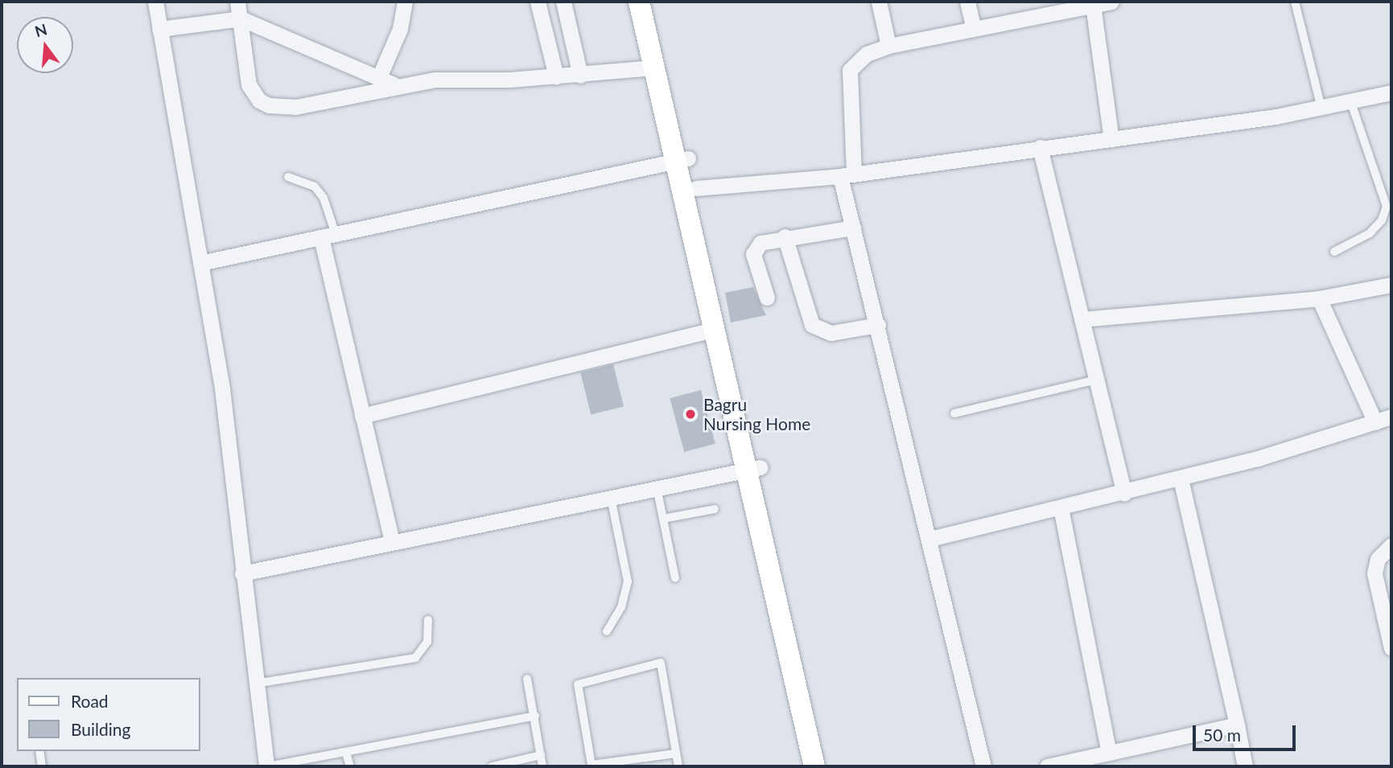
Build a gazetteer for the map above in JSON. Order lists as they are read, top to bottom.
{
  "places": ["Bagru Nursing Home"],
  "legend": ["Road", "Building"],
  "scale_bar": "50 m",
  "north": "top"
}
